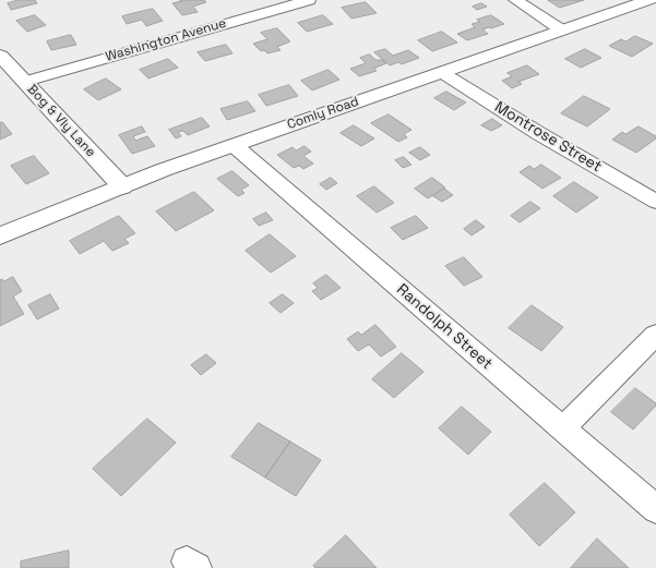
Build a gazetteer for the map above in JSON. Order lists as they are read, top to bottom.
{
  "streets": {
    "main road": ["Comly Road", "Bog & Vly Lane"],
    "street": ["Washington Avenue", "Montrose Street", "Randolph Street"]
  },
  "crossings": [
    ["Washington Avenue", "Bog & Vly Lane"],
    ["Comly Road", "Bog & Vly Lane"],
    ["Comly Road", "Montrose Street"],
    ["Comly Road", "Randolph Street"]
  ]
}
